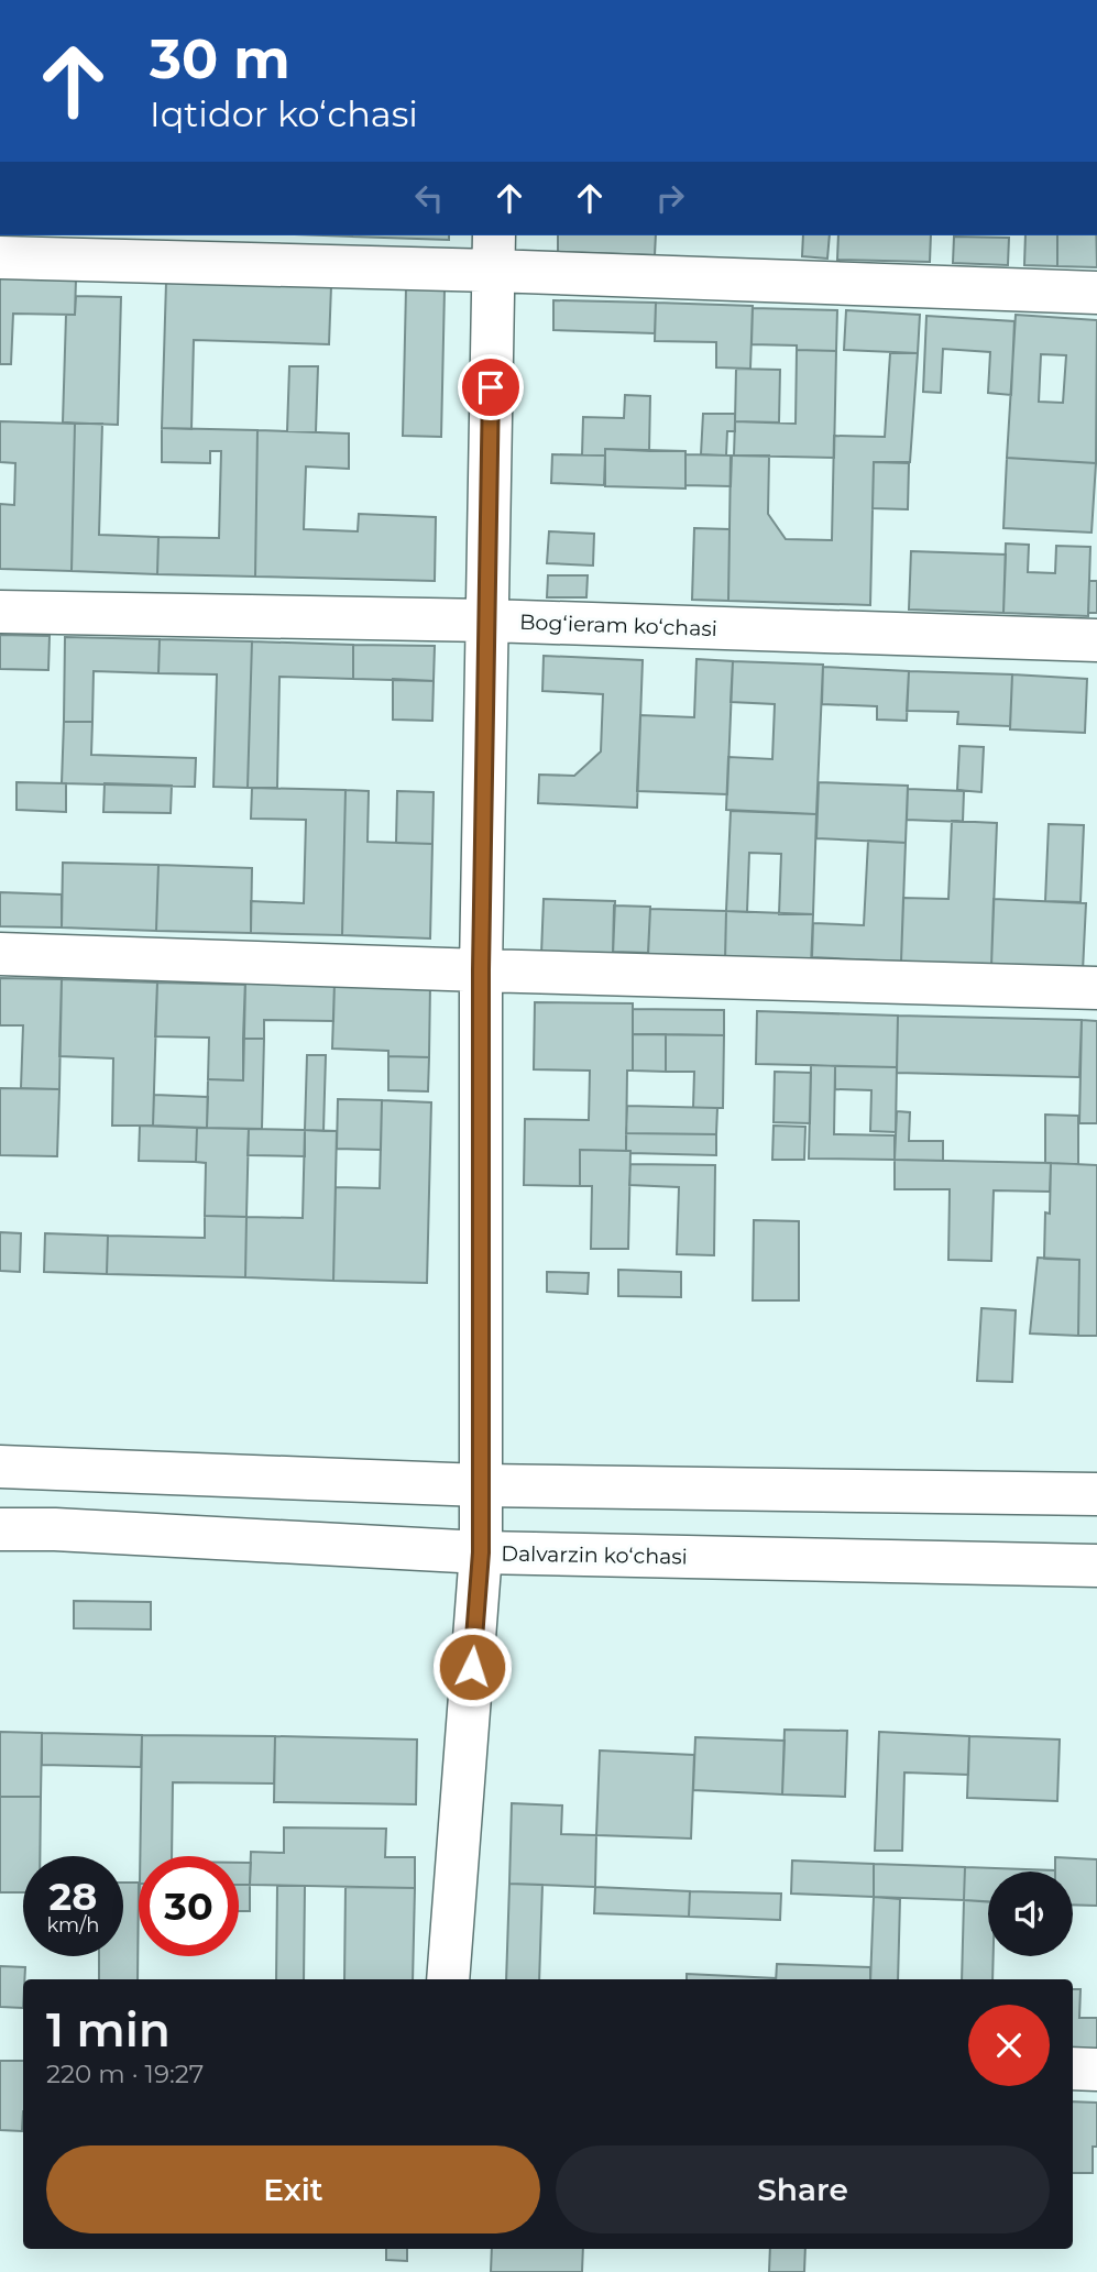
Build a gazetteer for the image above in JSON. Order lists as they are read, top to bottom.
{
  "streets": {
    "street": ["Bogʻieram koʻchasi", "Dalvarzin koʻchasi"]
  },
  "page": {
    "turn": ["30 m", "Iqtidor koʻchasi"],
    "speed": "28 km/h",
    "limit": "30",
    "heading": ["1 min", "220 m · 19:27"],
    "buttons": ["Exit", "Share"]
  }
}
